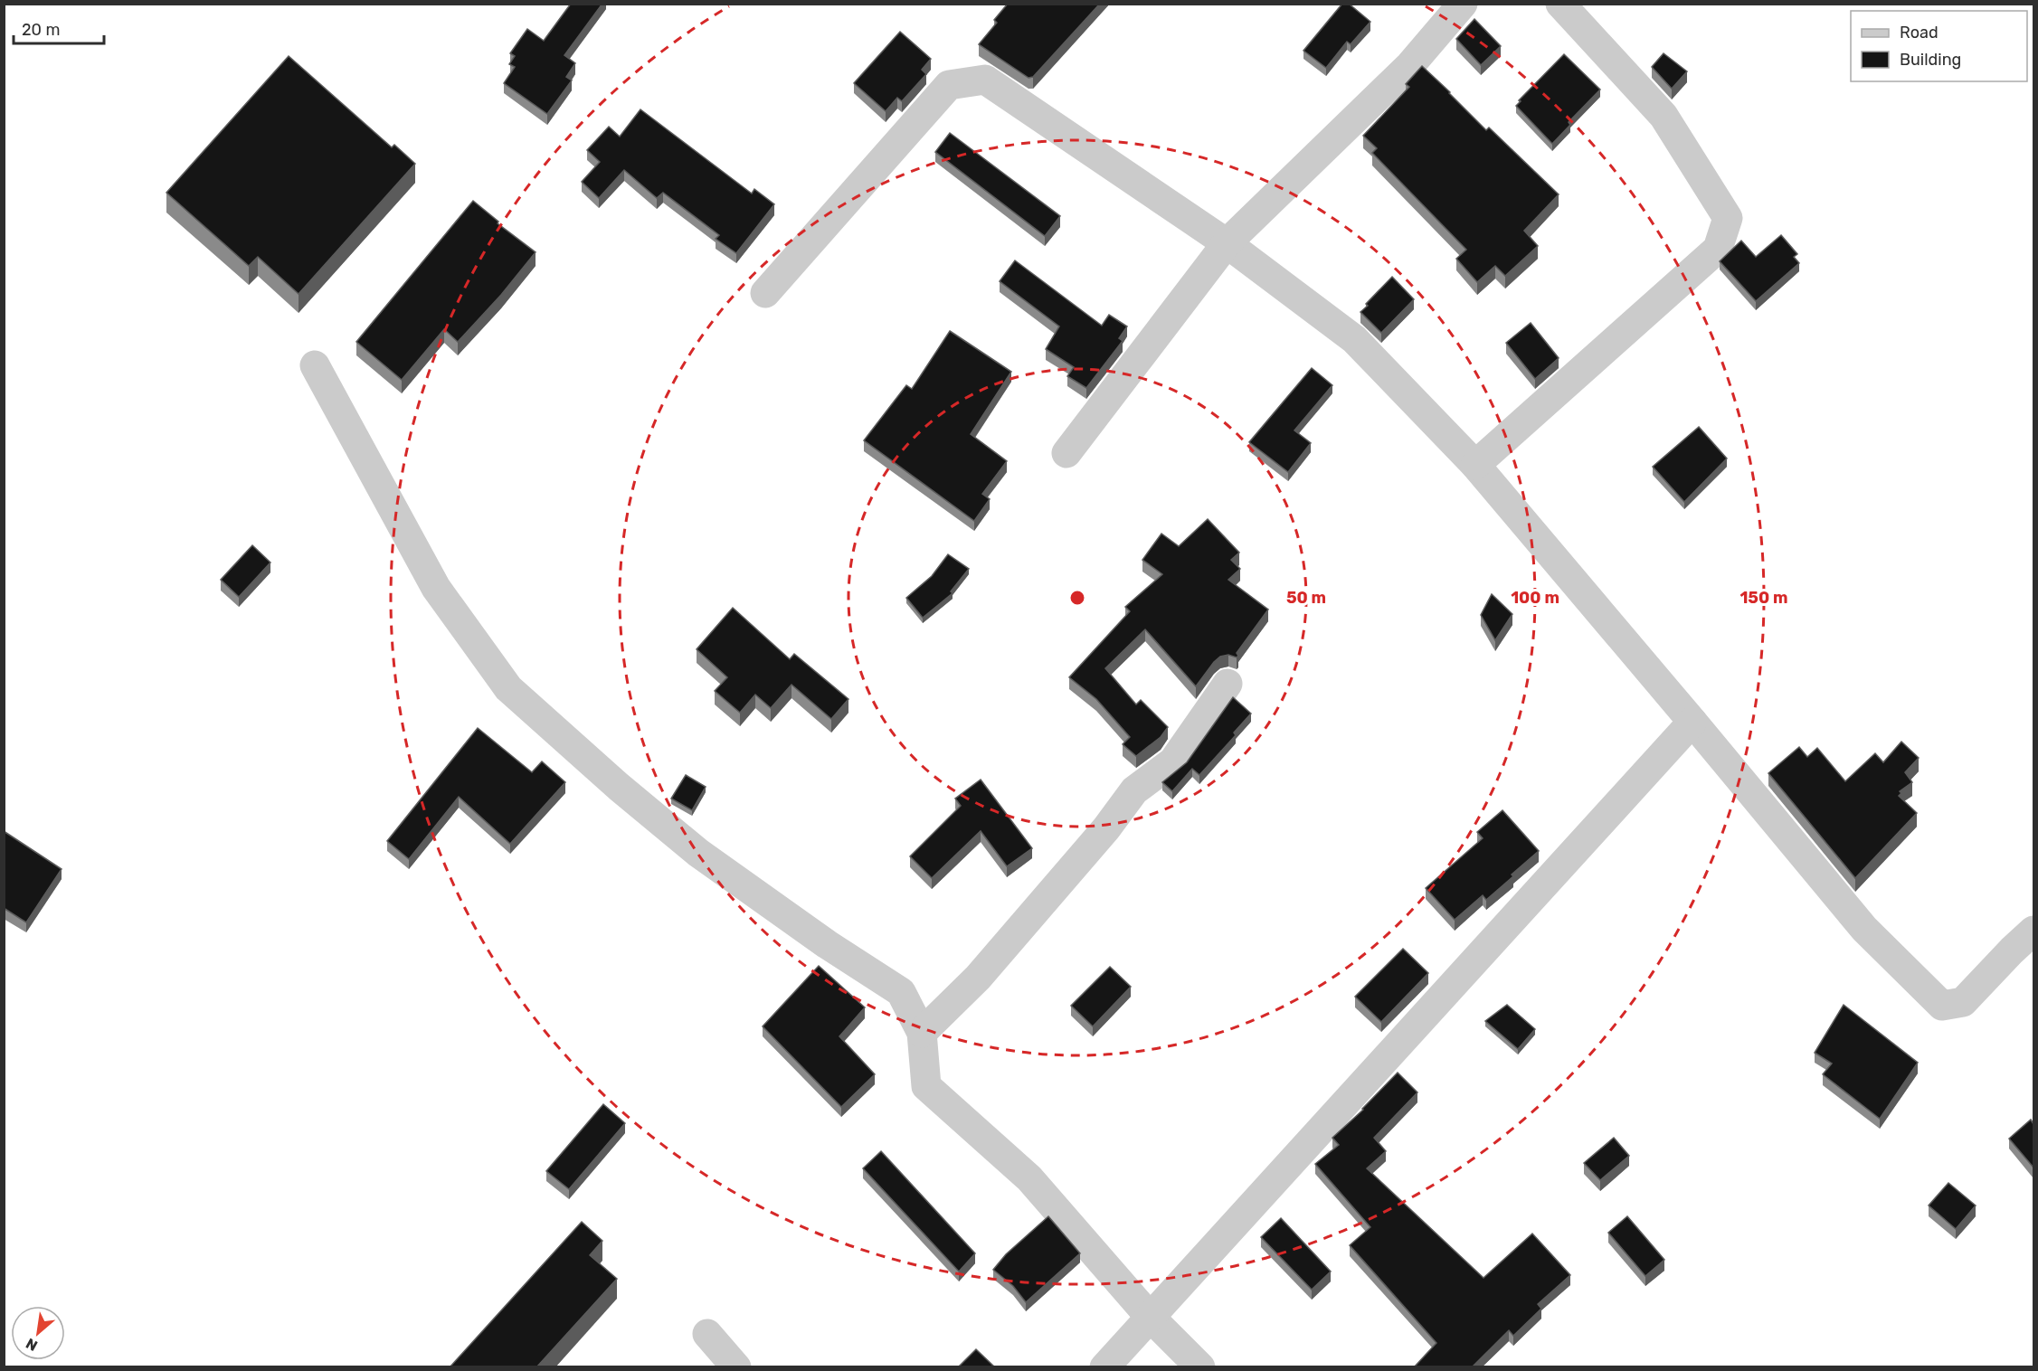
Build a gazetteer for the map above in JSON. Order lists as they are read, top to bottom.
{
  "legend": ["Road", "Building"],
  "scale_bar": "20 m",
  "north": "bottom left",
  "rings": ["50 m", "100 m", "150 m"]
}
